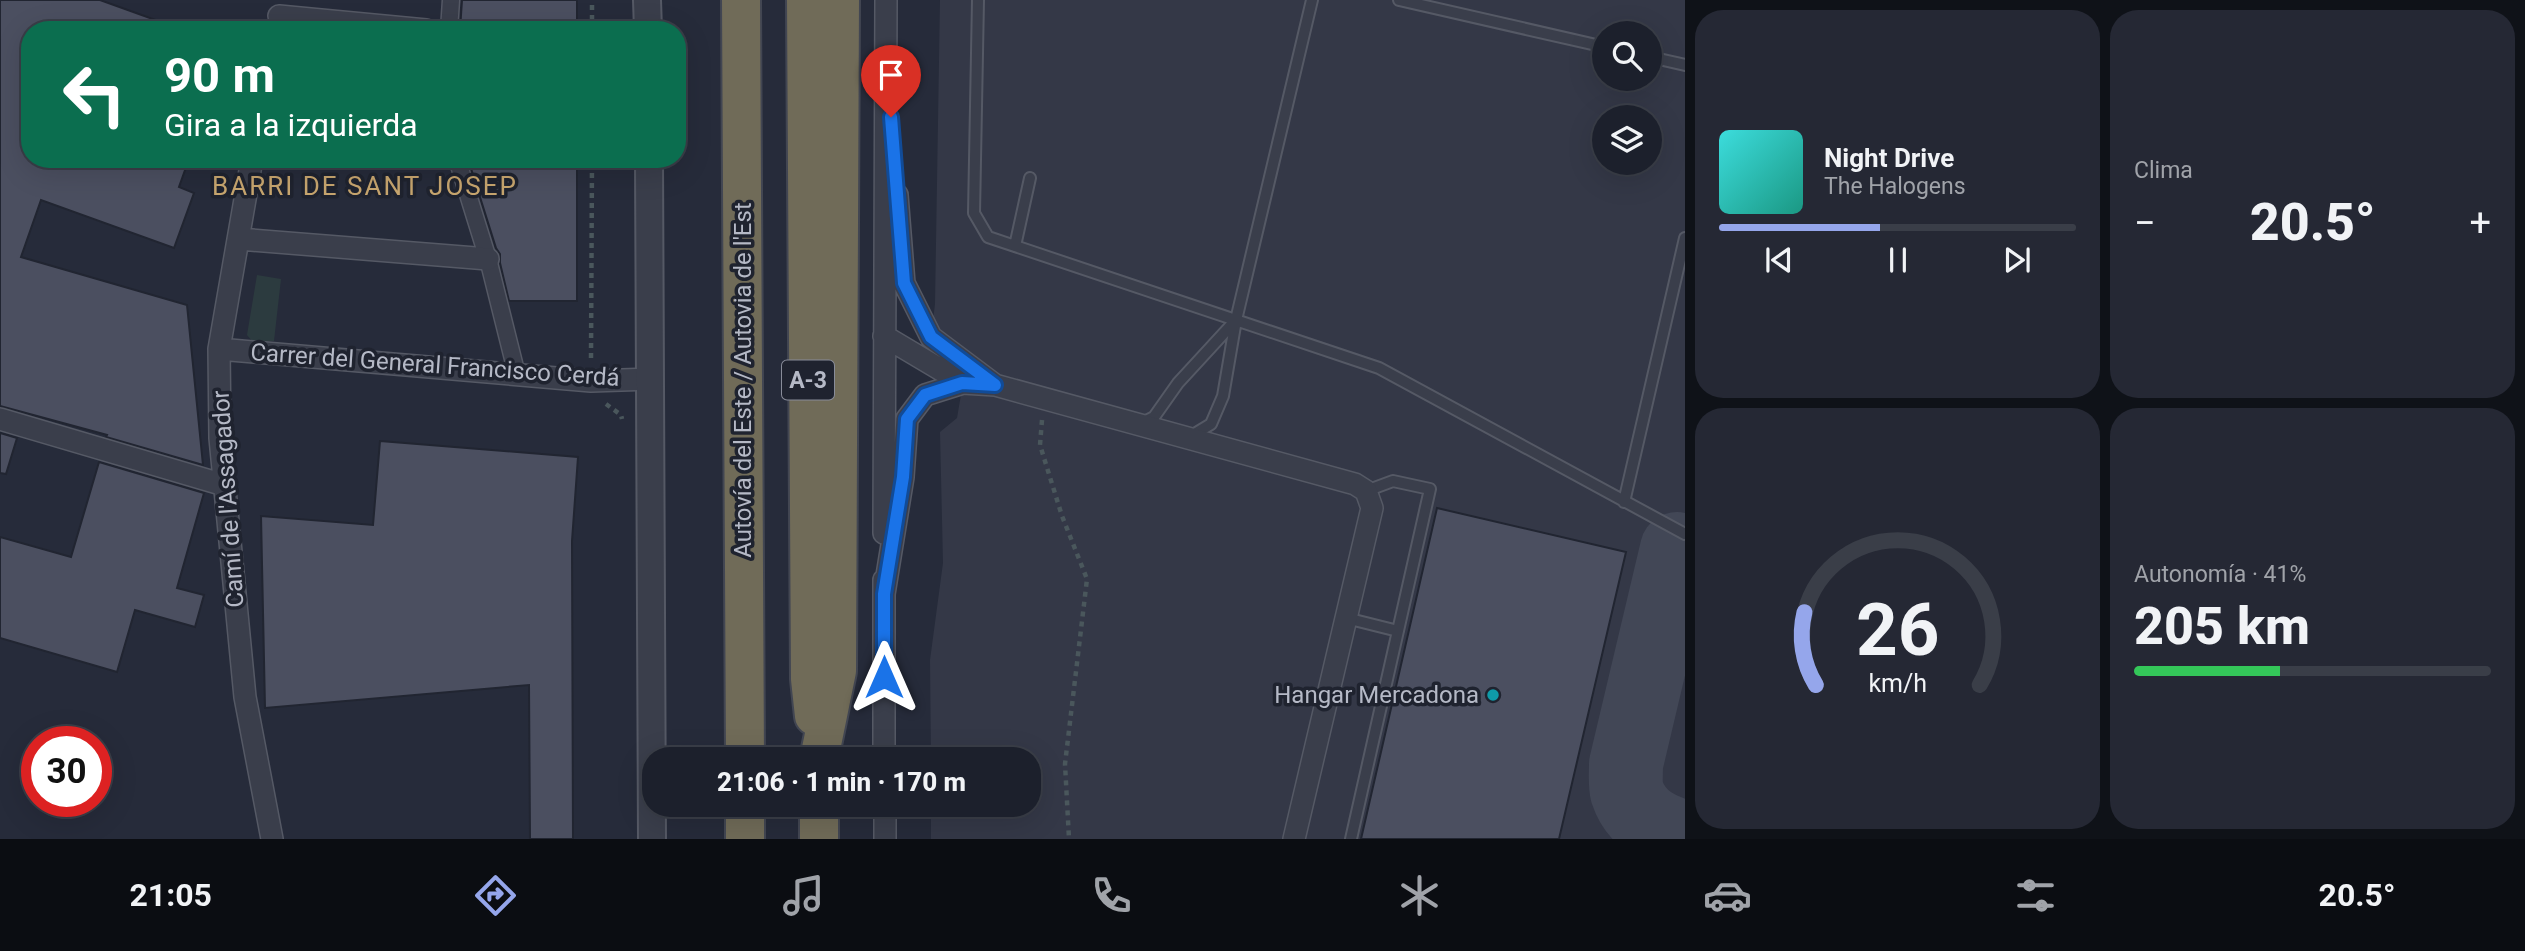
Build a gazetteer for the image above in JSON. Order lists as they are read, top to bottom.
{
  "streets": {
    "highway": ["Autovía del Este / Autovia de l'Est", "A-3"],
    "street": ["Carrer del General Francisco Cerdá", "Camí de l'Assagador"]
  },
  "crossings": [
    ["Carrer del General Francisco Cerdá", "Camí de l'Assagador"]
  ],
  "districts": ["BARRI DE SANT JOSEP"],
  "places": ["Hangar Mercadona"],
  "page": {
    "tile": [
      "Clima",
      ["Autonomía · 41%", "205 km"]
    ],
    "turn": ["90 m", "Gira a la izquierda"],
    "song": ["Night Drive", "The Halogens"],
    "heat": ["−", "20.5°", "+"],
    "limit": "30",
    "trip": "21:06 · 1 min · 170 m",
    "tabs": ["21:05", "20.5°"],
    "gauge": ["26", "km/h"]
  }
}
